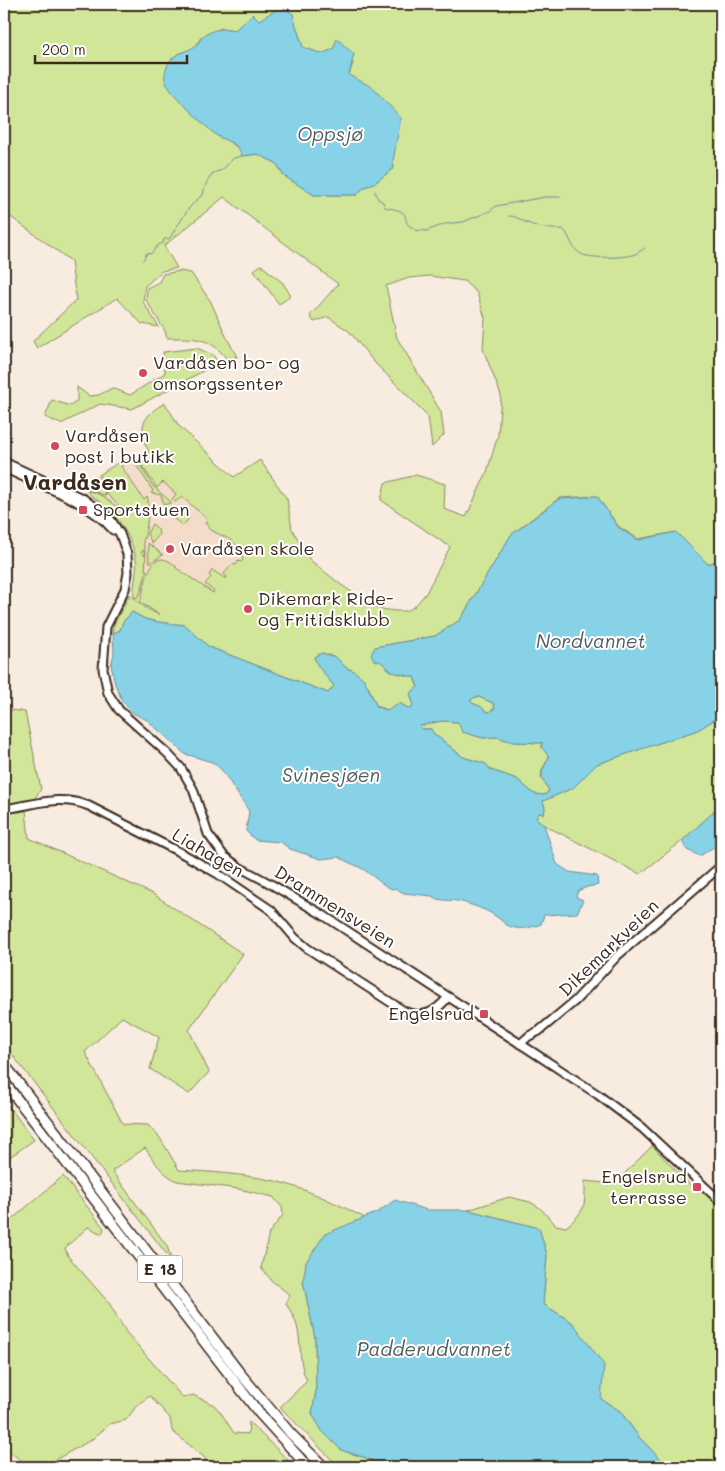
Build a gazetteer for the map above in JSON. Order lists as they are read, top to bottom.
{
  "streets": {
    "highway": ["E 18"],
    "main road": ["Liahagen", "Drammensveien", "Dikemarkveien"]
  },
  "crossings": [
    ["Liahagen", "Drammensveien"],
    ["Drammensveien", "Dikemarkveien"]
  ],
  "districts": ["Vardåsen"],
  "water": [
    "Oppsjø",
    "Nordvannet",
    "Svinesjøen",
    "Padderudvannet"
  ],
  "places": {
    "other": [
      "Vardåsen bo- og omsorgssenter",
      "Vardåsen post i butikk",
      "Vardåsen skole",
      "Dikemark Ride- og Fritidsklubb"
    ],
    "transit": ["Sportstuen", "Engelsrud", "Engelsrud terrasse"]
  },
  "scale_bar": "200 m"
}
